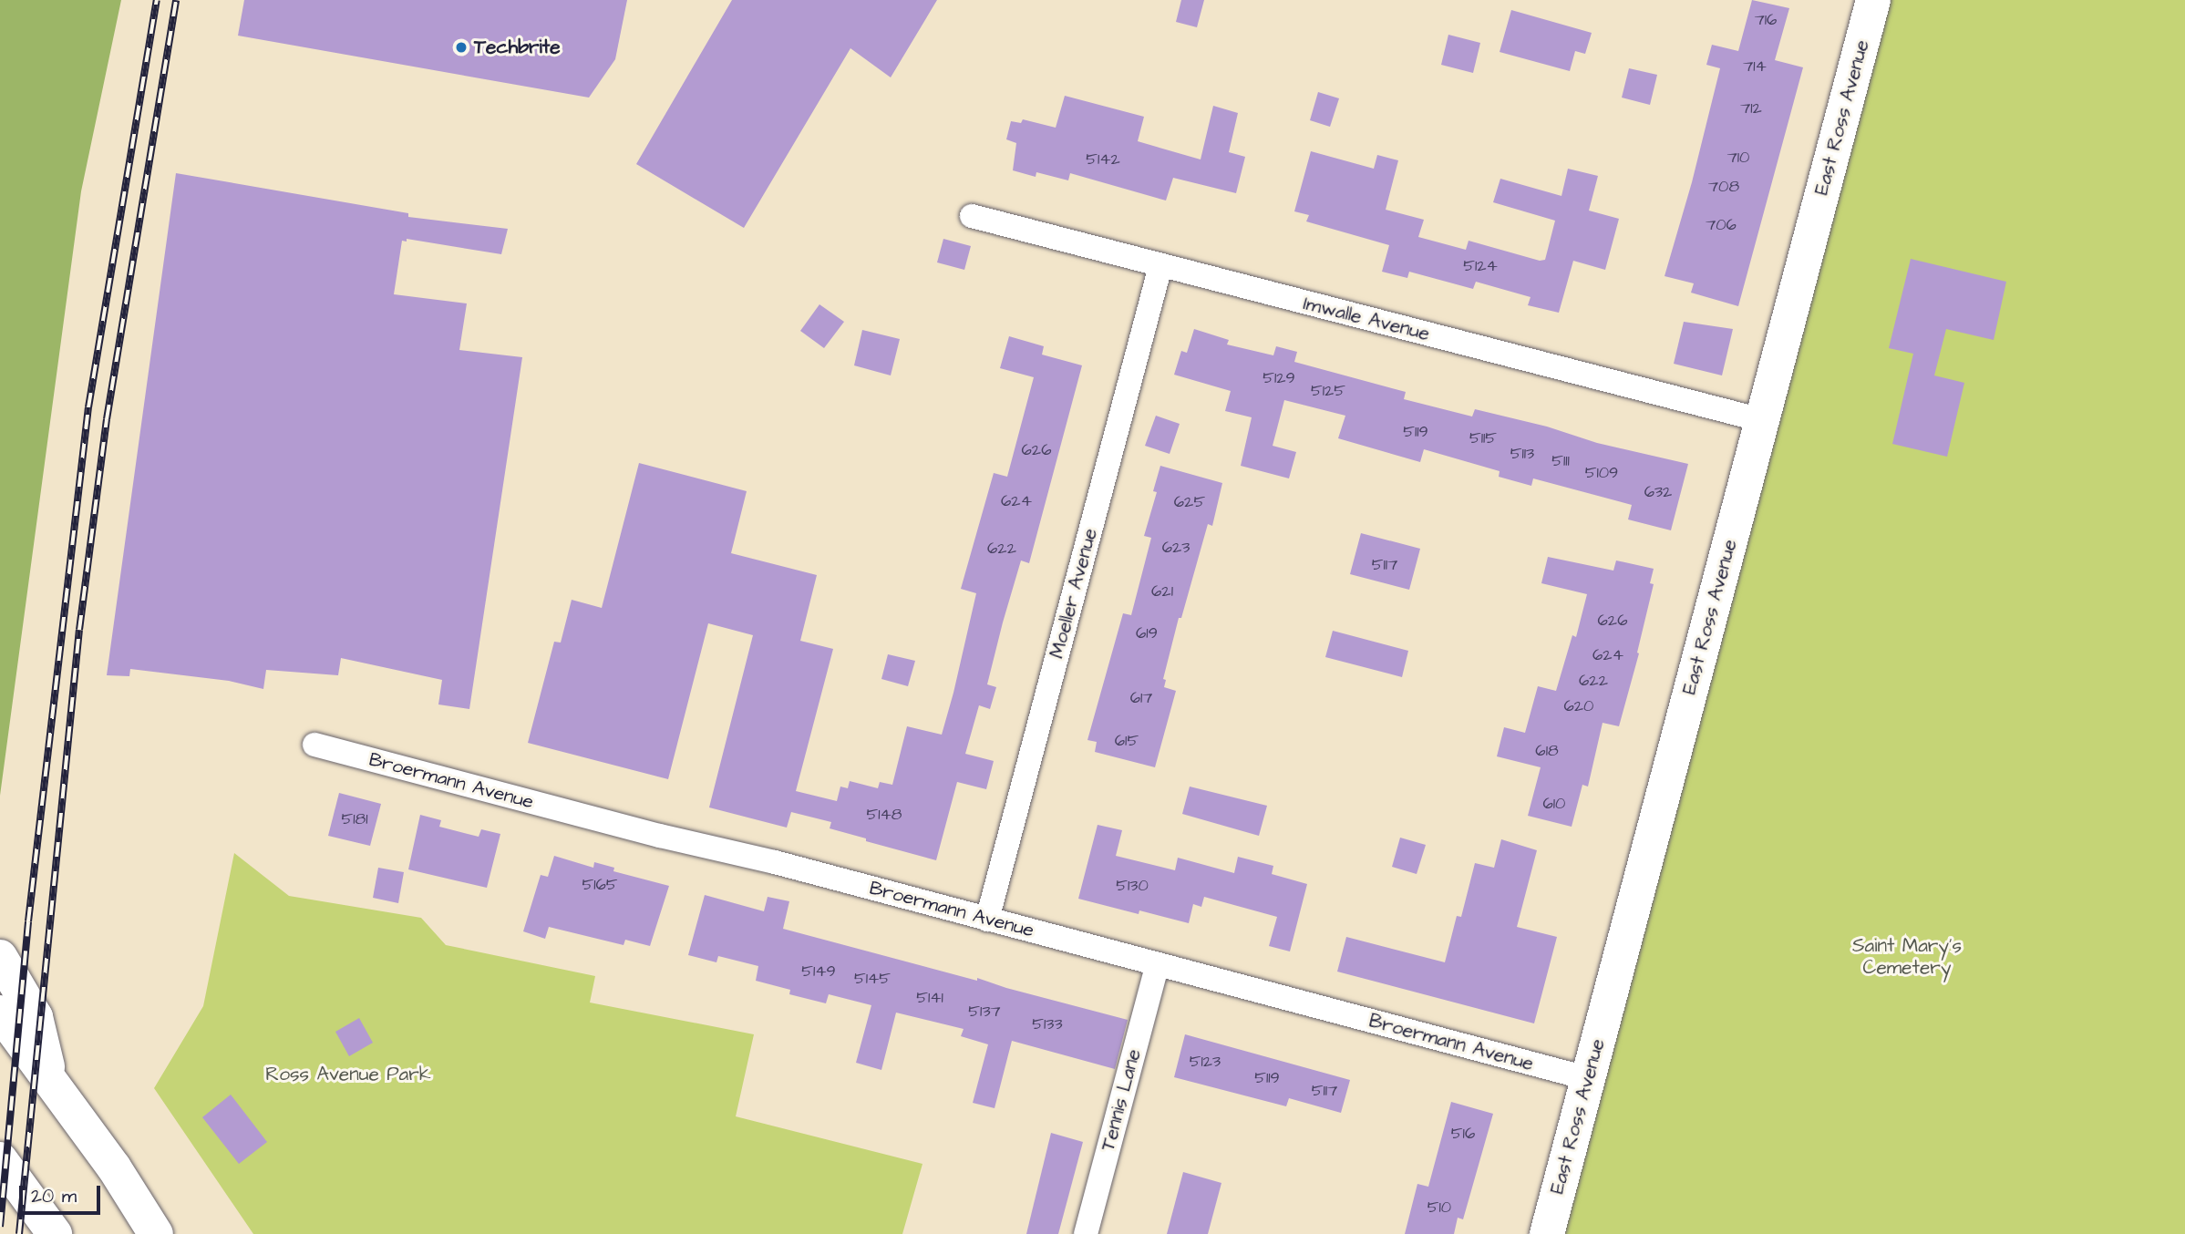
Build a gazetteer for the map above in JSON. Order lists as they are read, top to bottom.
{
  "streets": {
    "main road": ["East Ross Avenue"],
    "street": [
      "Imwalle Avenue",
      "Moeller Avenue",
      "Broermann Avenue",
      "Tennis Lane"
    ]
  },
  "crossings": [
    ["East Ross Avenue", "Imwalle Avenue"],
    ["East Ross Avenue", "Broermann Avenue"],
    ["Imwalle Avenue", "Moeller Avenue"],
    ["Moeller Avenue", "Broermann Avenue"],
    ["Broermann Avenue", "Tennis Lane"]
  ],
  "parks": ["Saint Mary’s Cemetery", "Ross Avenue Park"],
  "places": ["Techbrite"],
  "house_numbers": [
    "716",
    "714",
    "712",
    "710",
    "5142",
    "708",
    "706",
    "5124",
    "5129",
    "5125",
    "5119",
    "5115",
    "626",
    "5113",
    "5111",
    "5109",
    "632",
    "624",
    "625",
    "623",
    "622",
    "5117",
    "621",
    "626",
    "619",
    "624",
    "622",
    "617",
    "620",
    "615",
    "618",
    "610",
    "5148",
    "5181",
    "5165",
    "5130",
    "5149",
    "5145",
    "5141",
    "5137",
    "5133",
    "5123",
    "5119",
    "5117",
    "516",
    "510"
  ],
  "scale_bar": "20 m"
}
